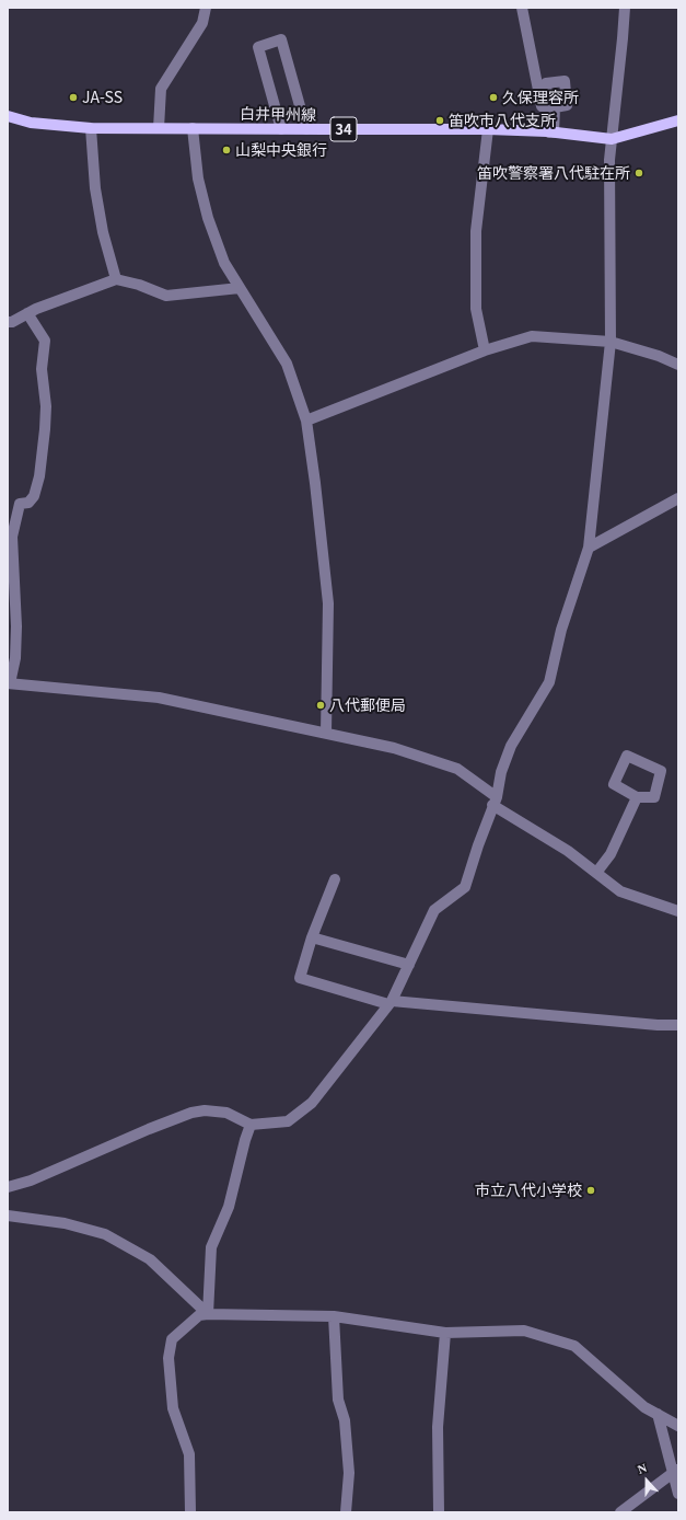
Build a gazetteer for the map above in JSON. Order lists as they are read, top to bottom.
{
  "streets": {
    "main road": ["白井甲州線", "34"]
  },
  "places": [
    "JA-SS",
    "久保理容所",
    "笛吹市八代支所",
    "山梨中央銀行",
    "笛吹警察署八代駐在所",
    "八代郵便局",
    "市立八代小学校"
  ],
  "north": "top"
}
